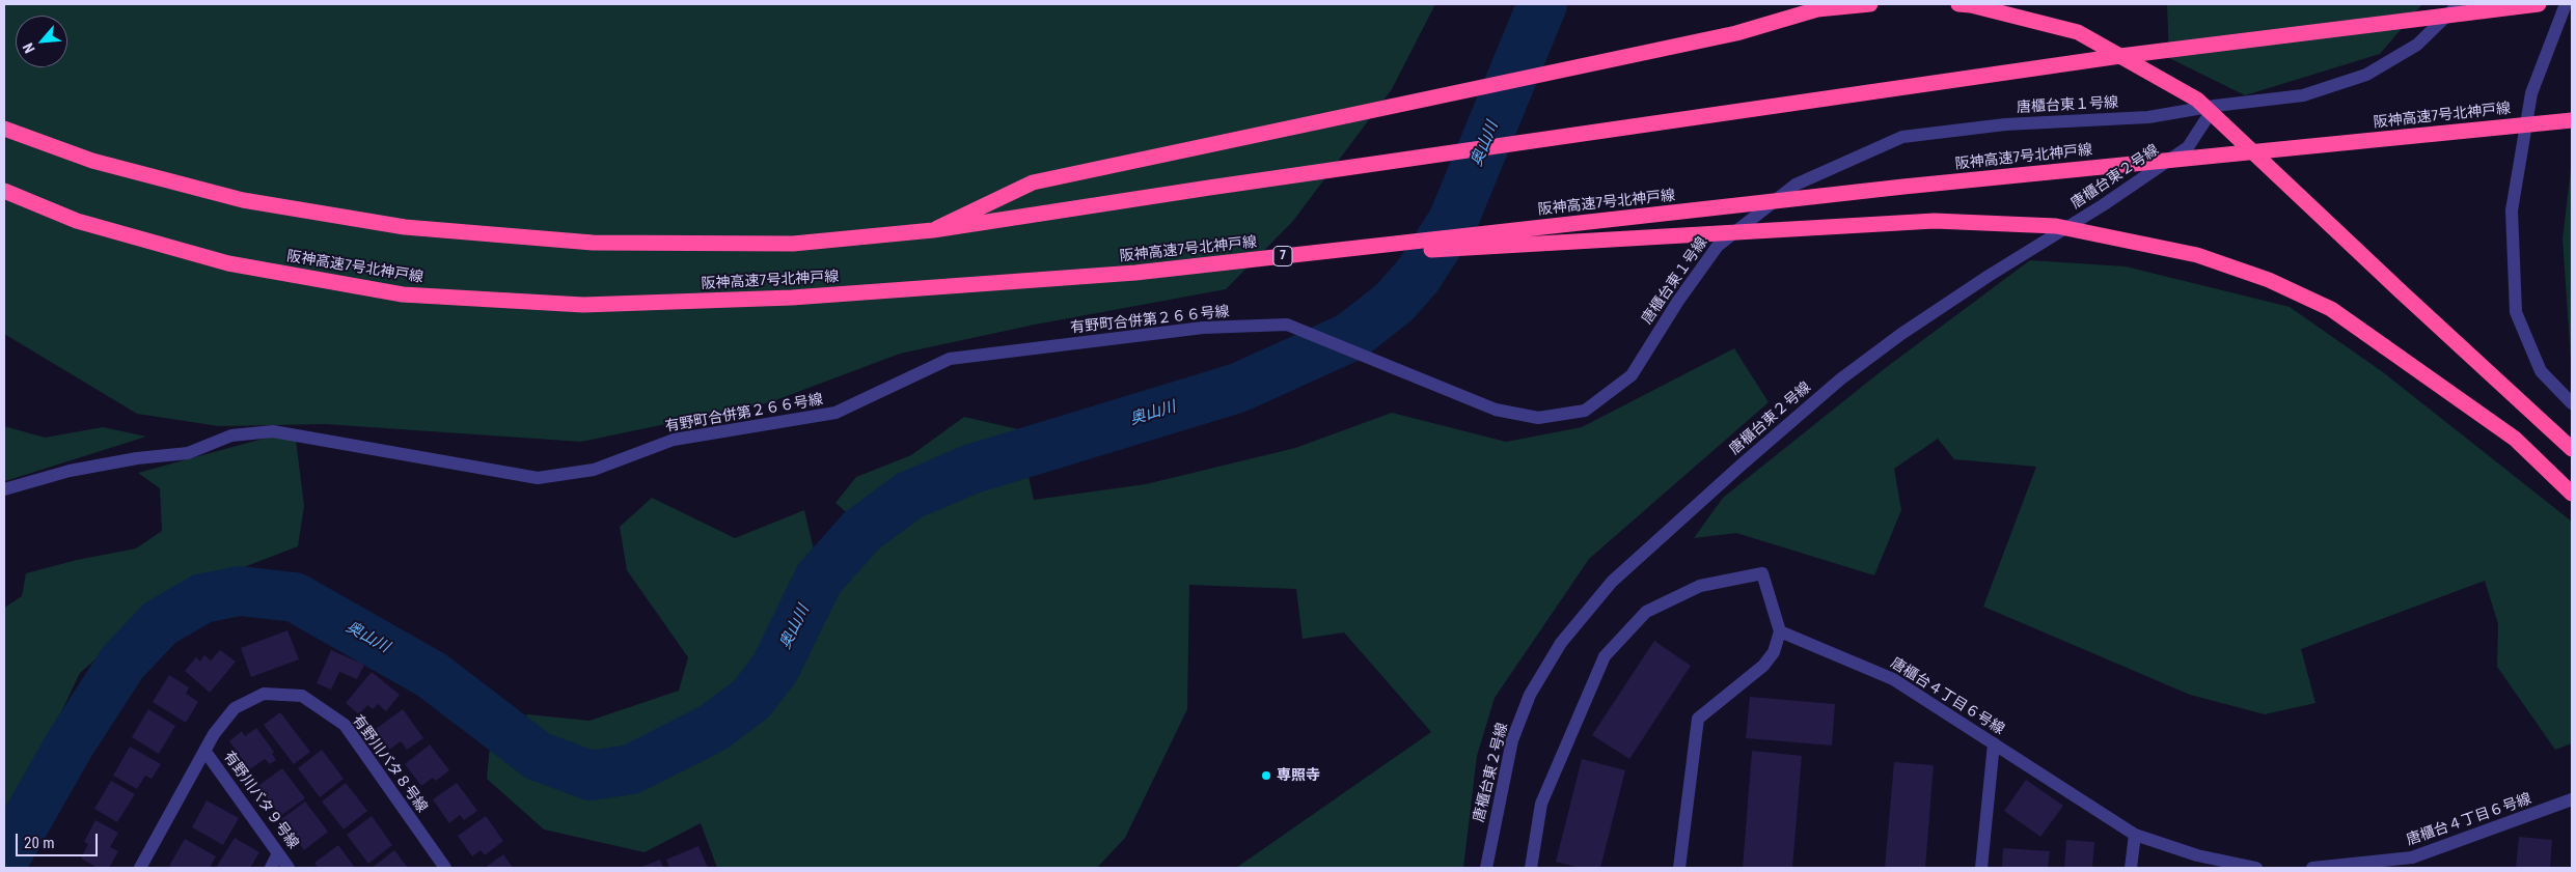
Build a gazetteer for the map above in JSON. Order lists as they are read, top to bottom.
{
  "streets": {
    "highway": ["阪神高速7号北神戸線", "7"],
    "street": [
      "唐櫃台東１号線",
      "唐櫃台東２号線",
      "有野町合併第２６６号線",
      "唐櫃台４丁目６号線",
      "有野川バタ８号線",
      "有野川バタ９号線"
    ]
  },
  "crossings": [
    ["唐櫃台東１号線", "唐櫃台東２号線"],
    ["唐櫃台東１号線", "有野町合併第２６６号線"],
    ["有野川バタ８号線", "有野川バタ９号線"]
  ],
  "water": ["奥山川"],
  "places": ["専照寺"],
  "scale_bar": "20 m",
  "north": "bottom left"
}
